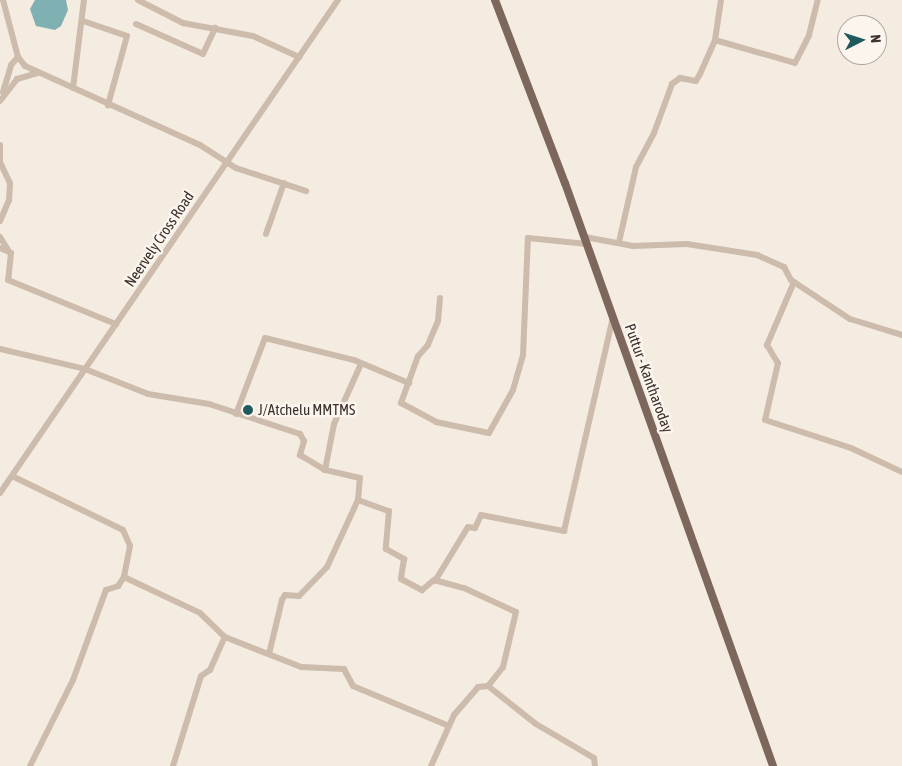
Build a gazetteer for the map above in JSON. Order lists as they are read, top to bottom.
{
  "streets": {
    "main road": ["Puttur - Kantharoday"],
    "street": ["Neervely Cross Road"]
  },
  "places": ["J/Atchelu MMTMS"],
  "north": "right"
}
